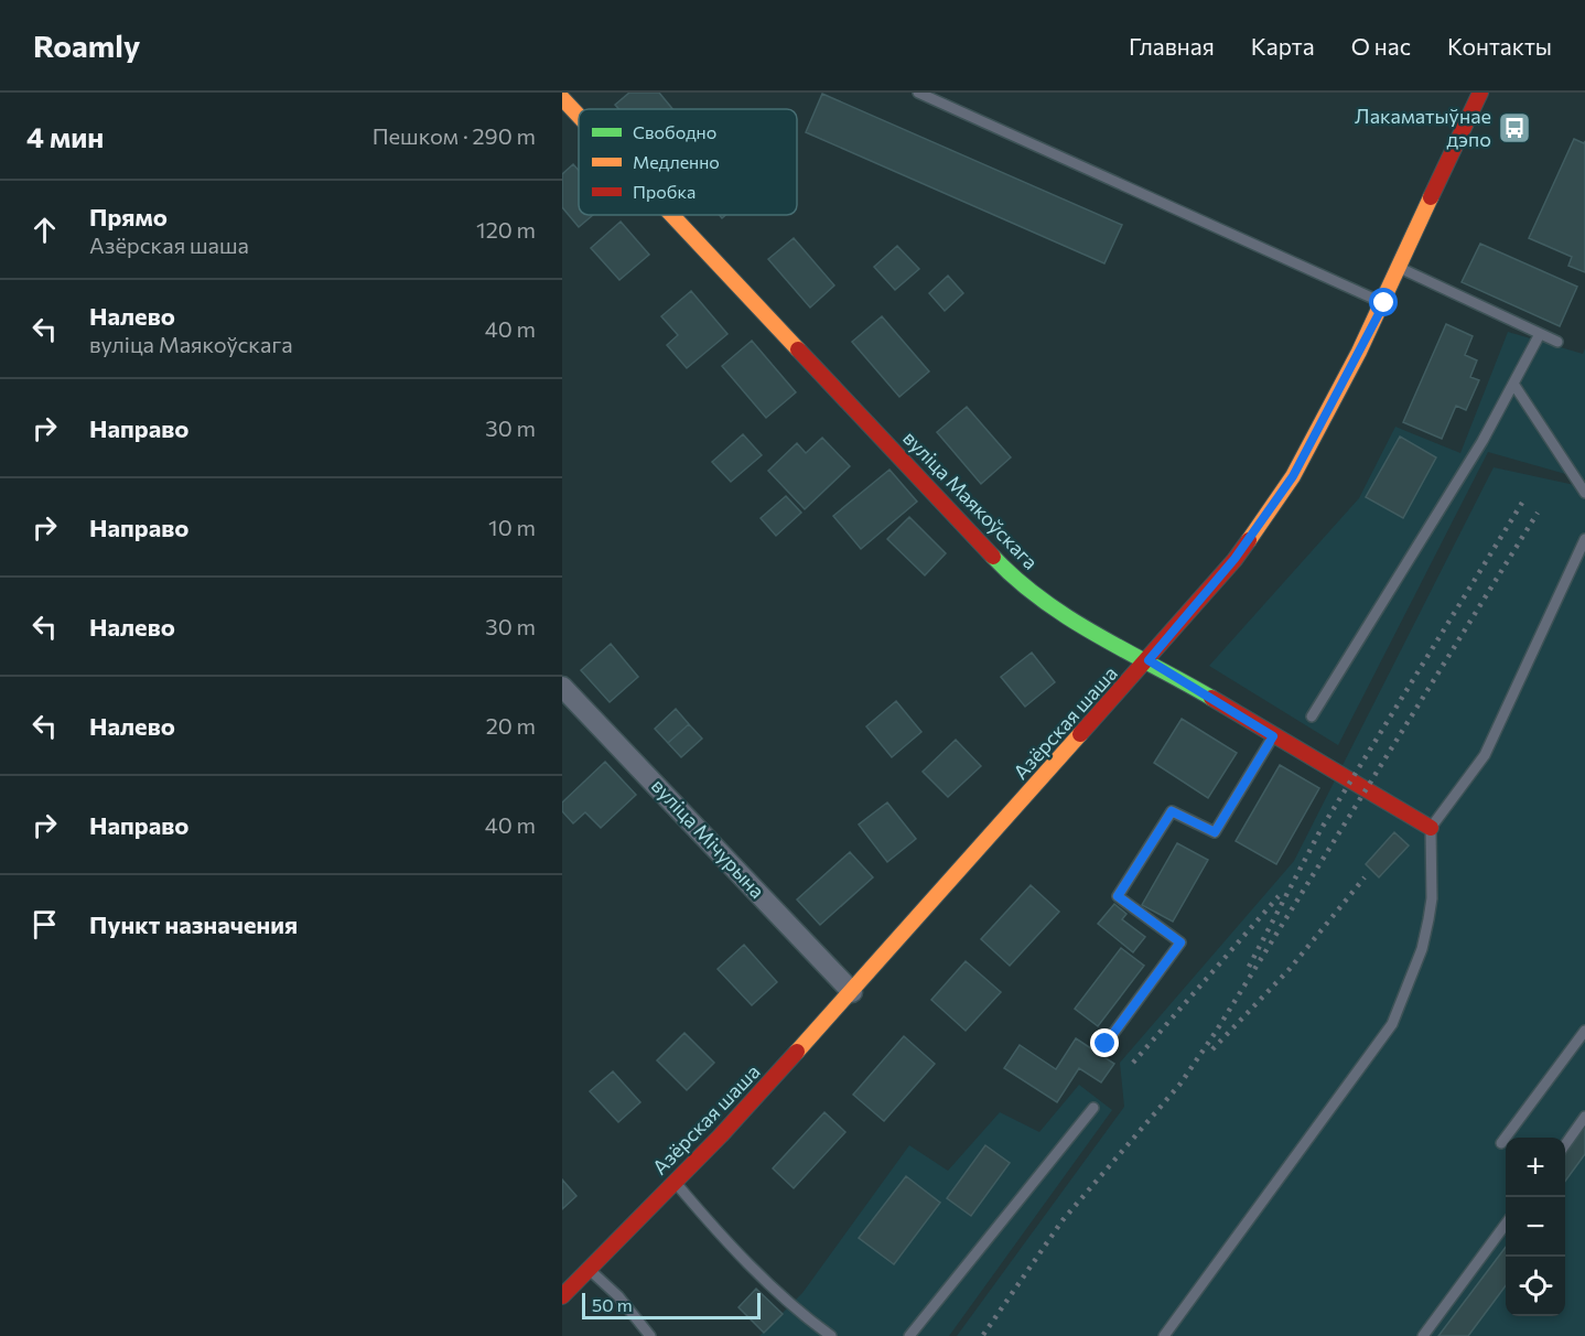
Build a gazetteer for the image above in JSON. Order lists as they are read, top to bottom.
{
  "streets": {
    "main road": ["вуліца Маякоўскага", "Азёрская шаша"],
    "street": ["вуліца Мічурына"]
  },
  "crossings": [
    ["вуліца Маякоўскага", "Азёрская шаша"],
    ["Азёрская шаша", "вуліца Мічурына"]
  ],
  "places": {
    "bus stop": ["Лакаматыўнае дэпо"]
  },
  "legend": ["Свободно", "Медленно", "Пробка"],
  "scale_bar": "50 m",
  "page": {
    "header": "Roamly",
    "nav": [
      "Главная",
      "Карта",
      "О нас",
      "Контакты"
    ],
    "heading": ["4 мин", "Пешком · 290 m"],
    "list": [
      ["Прямо", "Азёрская шаша", "120 m"],
      ["Налево", "вуліца Маякоўскага", "40 m"],
      ["Направо", "30 m"],
      ["Направо", "10 m"],
      ["Налево", "30 m"],
      ["Налево", "20 m"],
      ["Направо", "40 m"],
      "Пункт назначения"
    ],
    "map_buttons": ["+", "−"],
    "scale": "50 m"
  }
}
